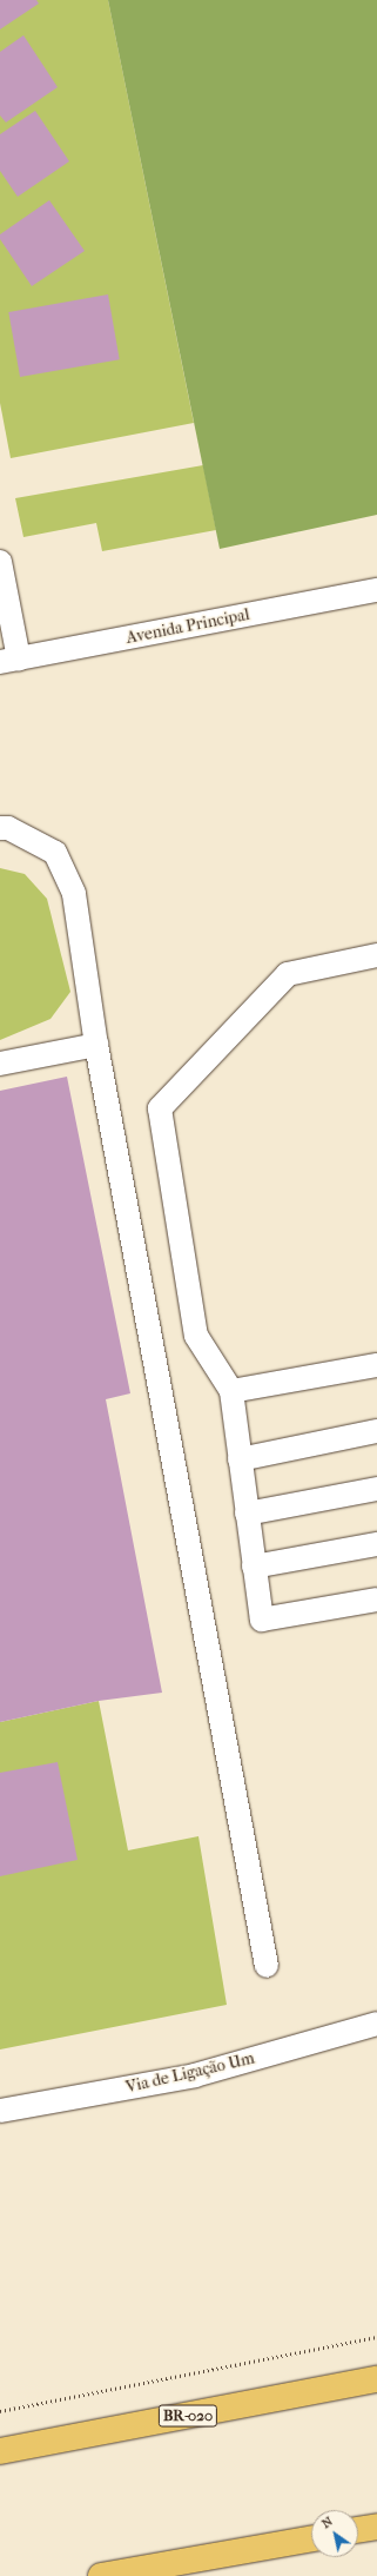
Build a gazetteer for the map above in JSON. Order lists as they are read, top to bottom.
{
  "streets": {
    "highway": ["BR-020"],
    "lane": ["Avenida Principal", "Via de Ligação Um"]
  },
  "north": "top left"
}
